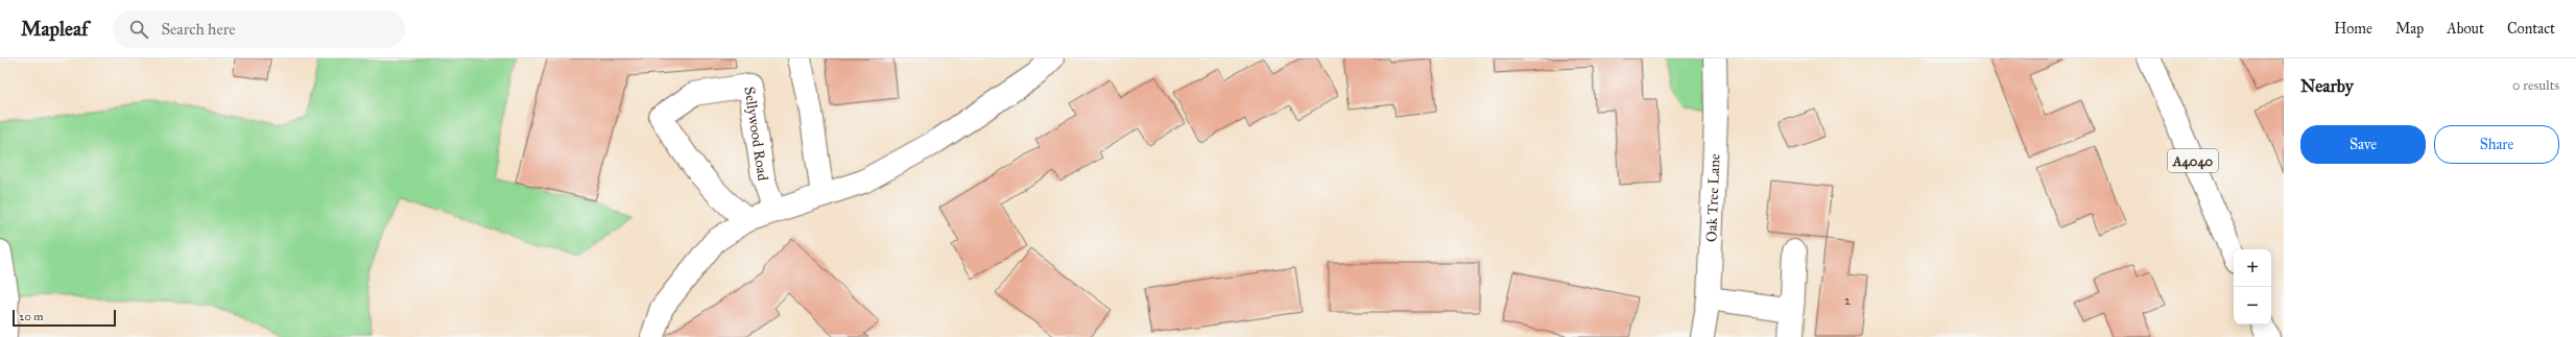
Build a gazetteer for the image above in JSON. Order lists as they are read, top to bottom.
{
  "streets": {
    "main road": ["Sellywood Road", "A4040", "Oak Tree Lane"]
  },
  "house_numbers": ["2"],
  "scale_bar": "20 m",
  "page": {
    "header": "Mapleaf",
    "search": "Search here",
    "nav": [
      "Home",
      "Map",
      "About",
      "Contact"
    ],
    "heading": ["Nearby", "0 results"],
    "buttons": ["Save", "Share"],
    "map_buttons": ["+", "−"],
    "scale": "20 m"
  }
}
